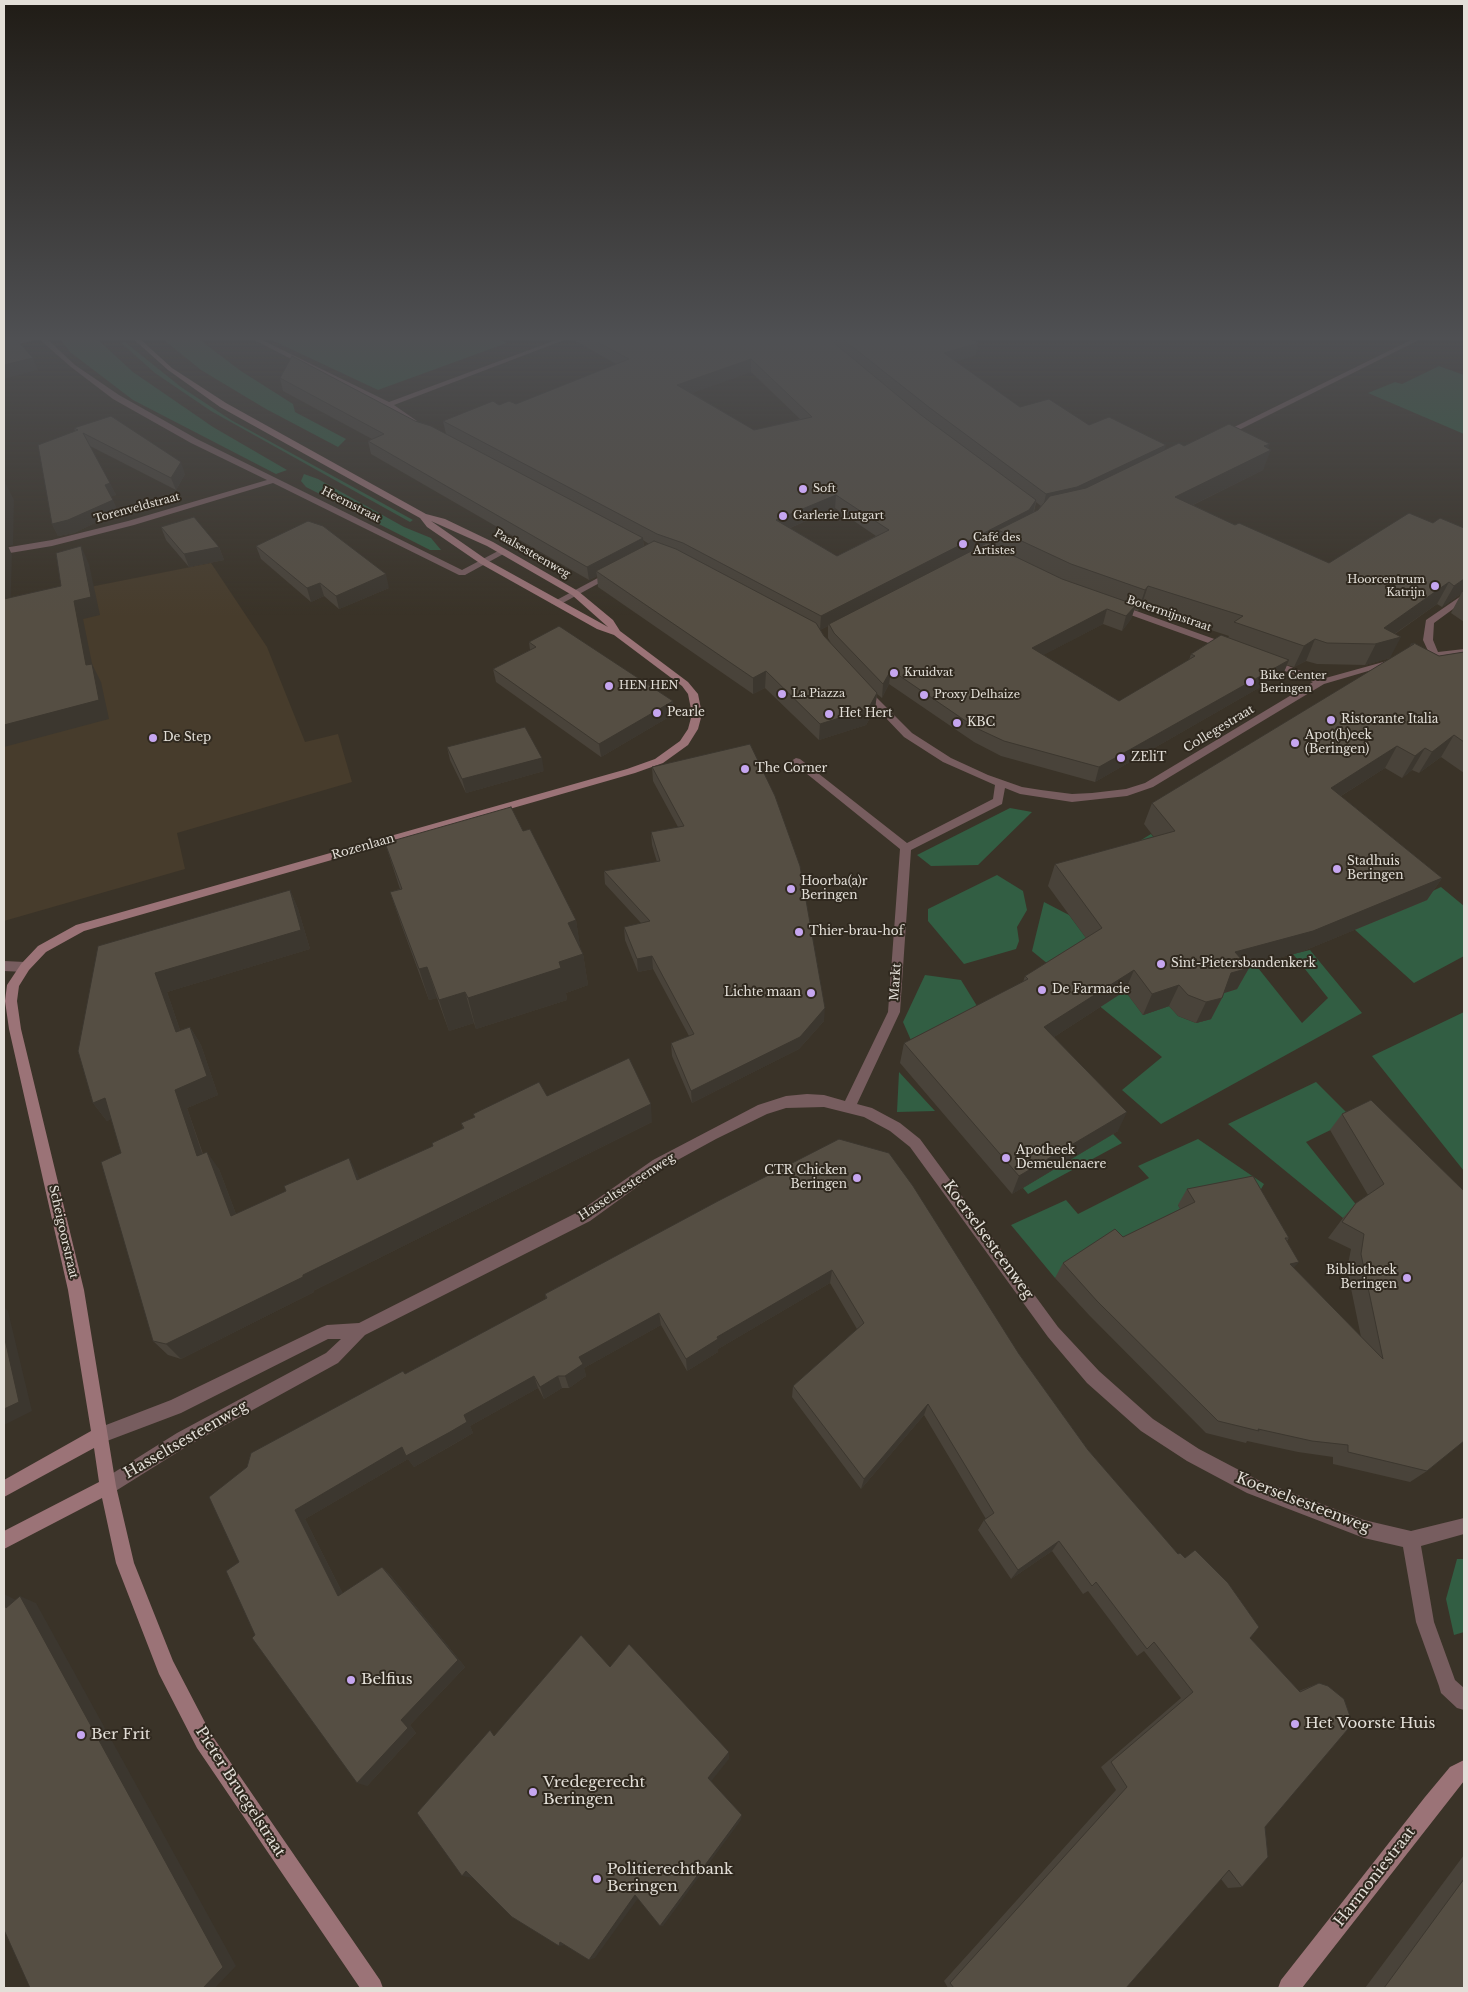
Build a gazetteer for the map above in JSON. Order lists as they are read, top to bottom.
{
  "streets": {
    "street": [
      "Heemstraat",
      "Torenveldstraat",
      "Paalsesteenweg",
      "Botermijnstraat",
      "Collegestraat",
      "Rozenlaan",
      "Markt",
      "Hasseltsesteenweg",
      "Scheigoorstraat",
      "Koerselsesteenweg",
      "Pieter Bruegelstraat",
      "Harmoniestraat"
    ]
  },
  "crossings": [
    ["Heemstraat", "Torenveldstraat"],
    ["Heemstraat", "Paalsesteenweg"],
    ["Paalsesteenweg", "Rozenlaan"],
    ["Rozenlaan", "Scheigoorstraat"],
    ["Markt", "Hasseltsesteenweg"],
    ["Markt", "Koerselsesteenweg"],
    ["Hasseltsesteenweg", "Scheigoorstraat"],
    ["Hasseltsesteenweg", "Koerselsesteenweg"],
    ["Hasseltsesteenweg", "Pieter Bruegelstraat"],
    ["Scheigoorstraat", "Pieter Bruegelstraat"]
  ],
  "places": [
    "Soft",
    "Garlerie Lutgart",
    "Café des Artistes",
    "Hoorcentrum Katrijn",
    "Kruidvat",
    "Bike Center Beringen",
    "HEN HEN",
    "La Piazza",
    "Proxy Delhaize",
    "Pearle",
    "Het Hert",
    "Ristorante Italia",
    "KBC",
    "De Step",
    "Apot(h)eek (Beringen)",
    "ZEliT",
    "The Corner",
    "Stadhuis Beringen",
    "Hoorba(a)r Beringen",
    "Thier-brau-hof",
    "Sint-Pietersbandenkerk",
    "De Farmacie",
    "Lichte maan",
    "Apotheek Demeulenaere",
    "CTR Chicken Beringen",
    "Bibliotheek Beringen",
    "Belfius",
    "Het Voorste Huis",
    "Ber Frit",
    "Vredegerecht Beringen",
    "Politierechtbank Beringen"
  ]
}
